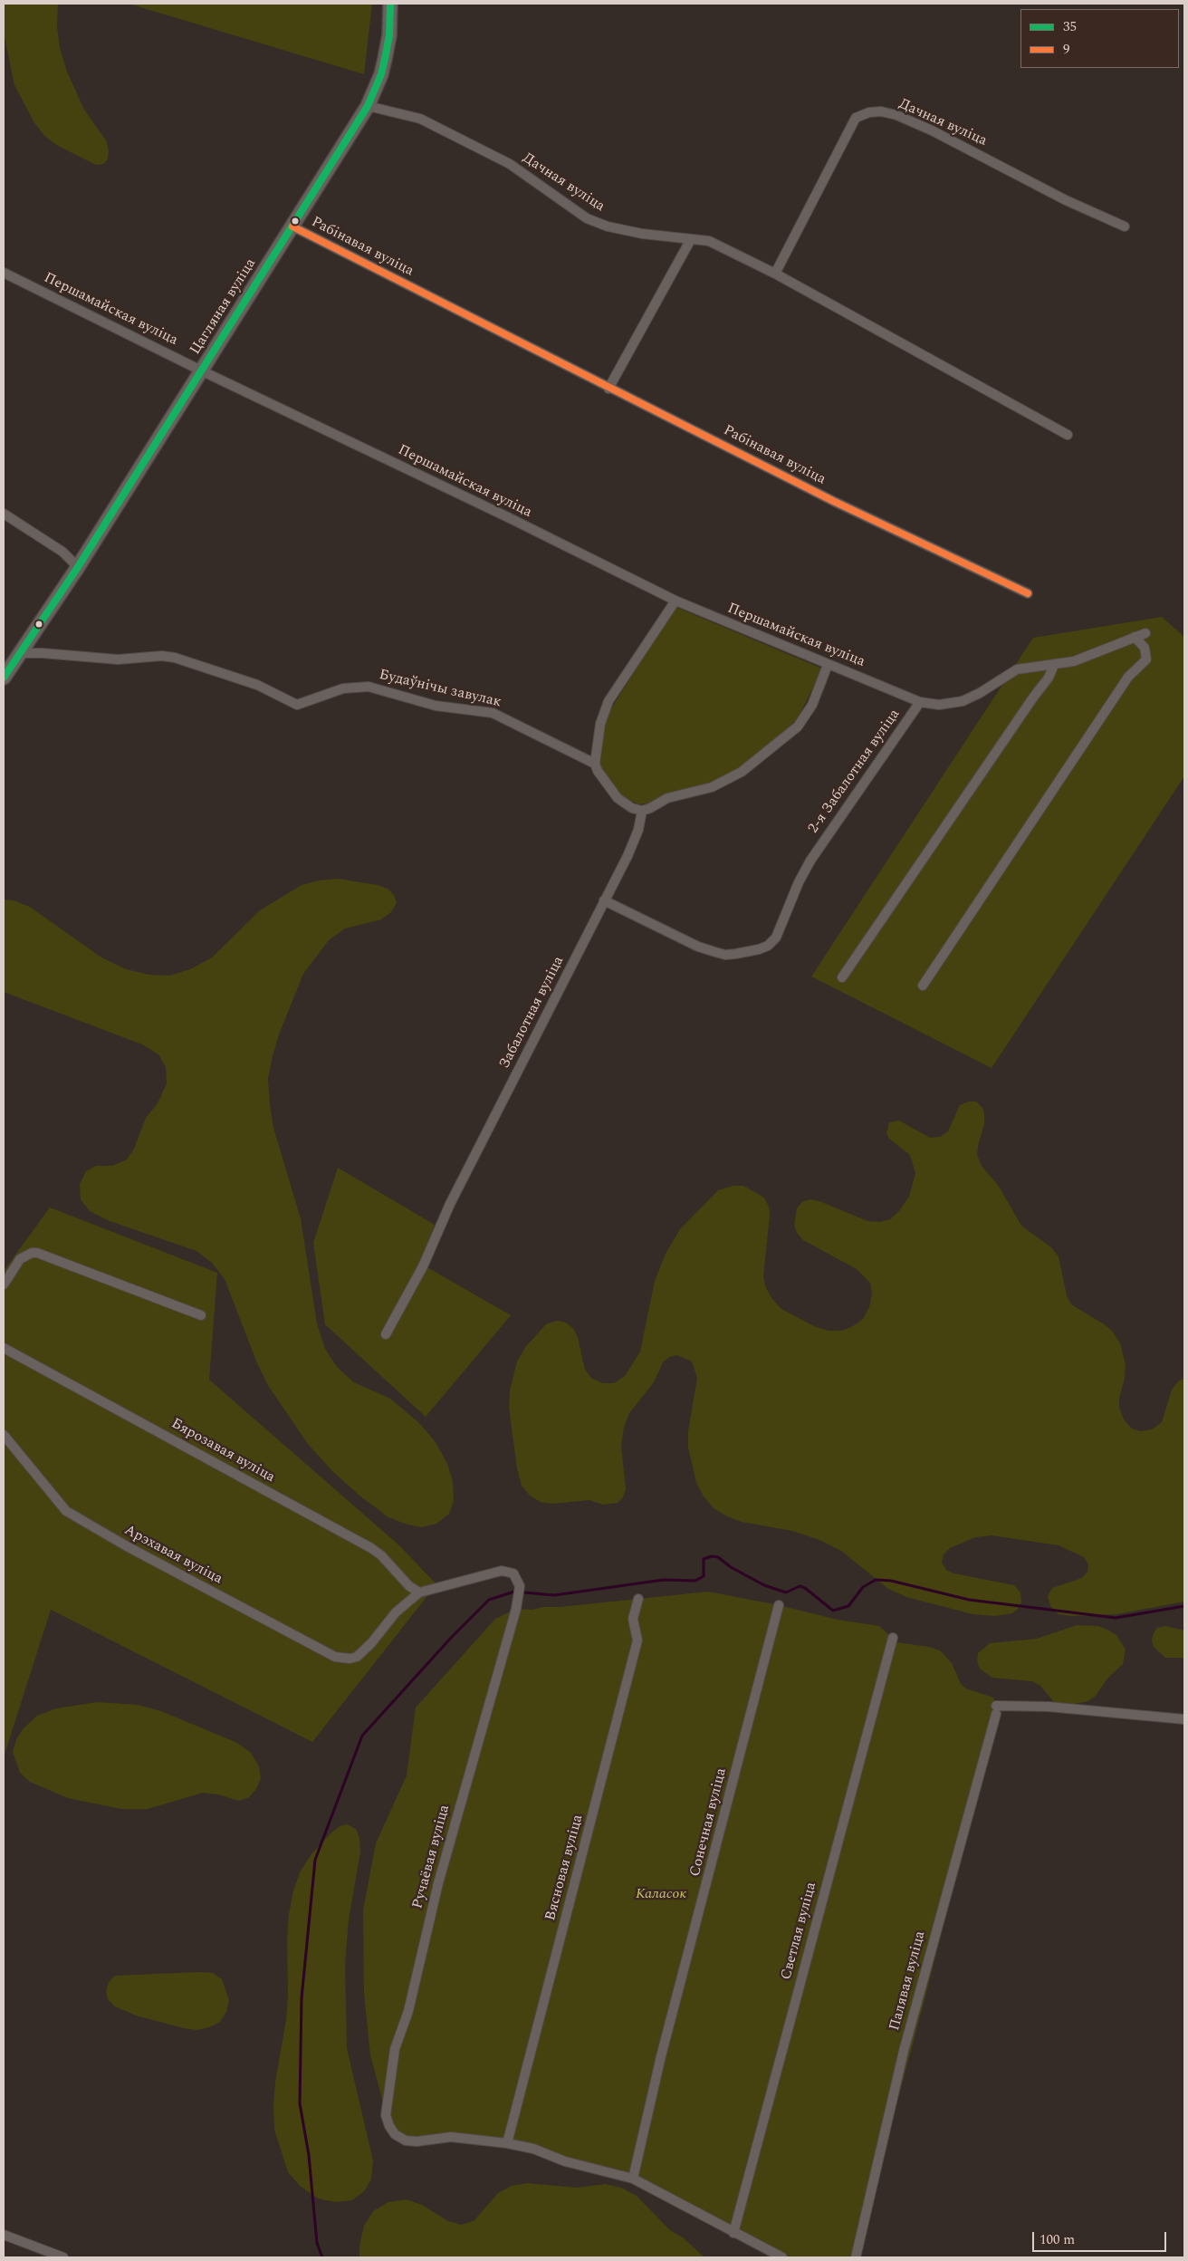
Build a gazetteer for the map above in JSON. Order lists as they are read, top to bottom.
{
  "streets": {
    "street": [
      "Дачная вуліца",
      "Рабінавая вуліца",
      "Цагляная вуліца",
      "Першамайская вуліца",
      "Будаўнічы завулак",
      "2-я Забалотная вуліца",
      "Забалотная вуліца",
      "Бярозавая вуліца",
      "Арэхавая вуліца",
      "Сонечная вуліца",
      "Ручаёвая вуліца",
      "Вясновая вуліца",
      "Светлая вуліца",
      "Палявая вуліца"
    ]
  },
  "crossings": [
    ["Дачная вуліца", "Цагляная вуліца"],
    ["Рабінавая вуліца", "Цагляная вуліца"],
    ["Цагляная вуліца", "Першамайская вуліца"],
    ["Цагляная вуліца", "Будаўнічы завулак"],
    ["Першамайская вуліца", "2-я Забалотная вуліца"],
    ["2-я Забалотная вуліца", "Забалотная вуліца"],
    ["Бярозавая вуліца", "Арэхавая вуліца"],
    ["Бярозавая вуліца", "Ручаёвая вуліца"],
    ["Арэхавая вуліца", "Ручаёвая вуліца"],
    ["Ручаёвая вуліца", "Вясновая вуліца"]
  ],
  "parks": ["Каласок"],
  "lines": ["transit line 35", "transit line 9"],
  "legend": ["35", "9"],
  "scale_bar": "100 m"
}
